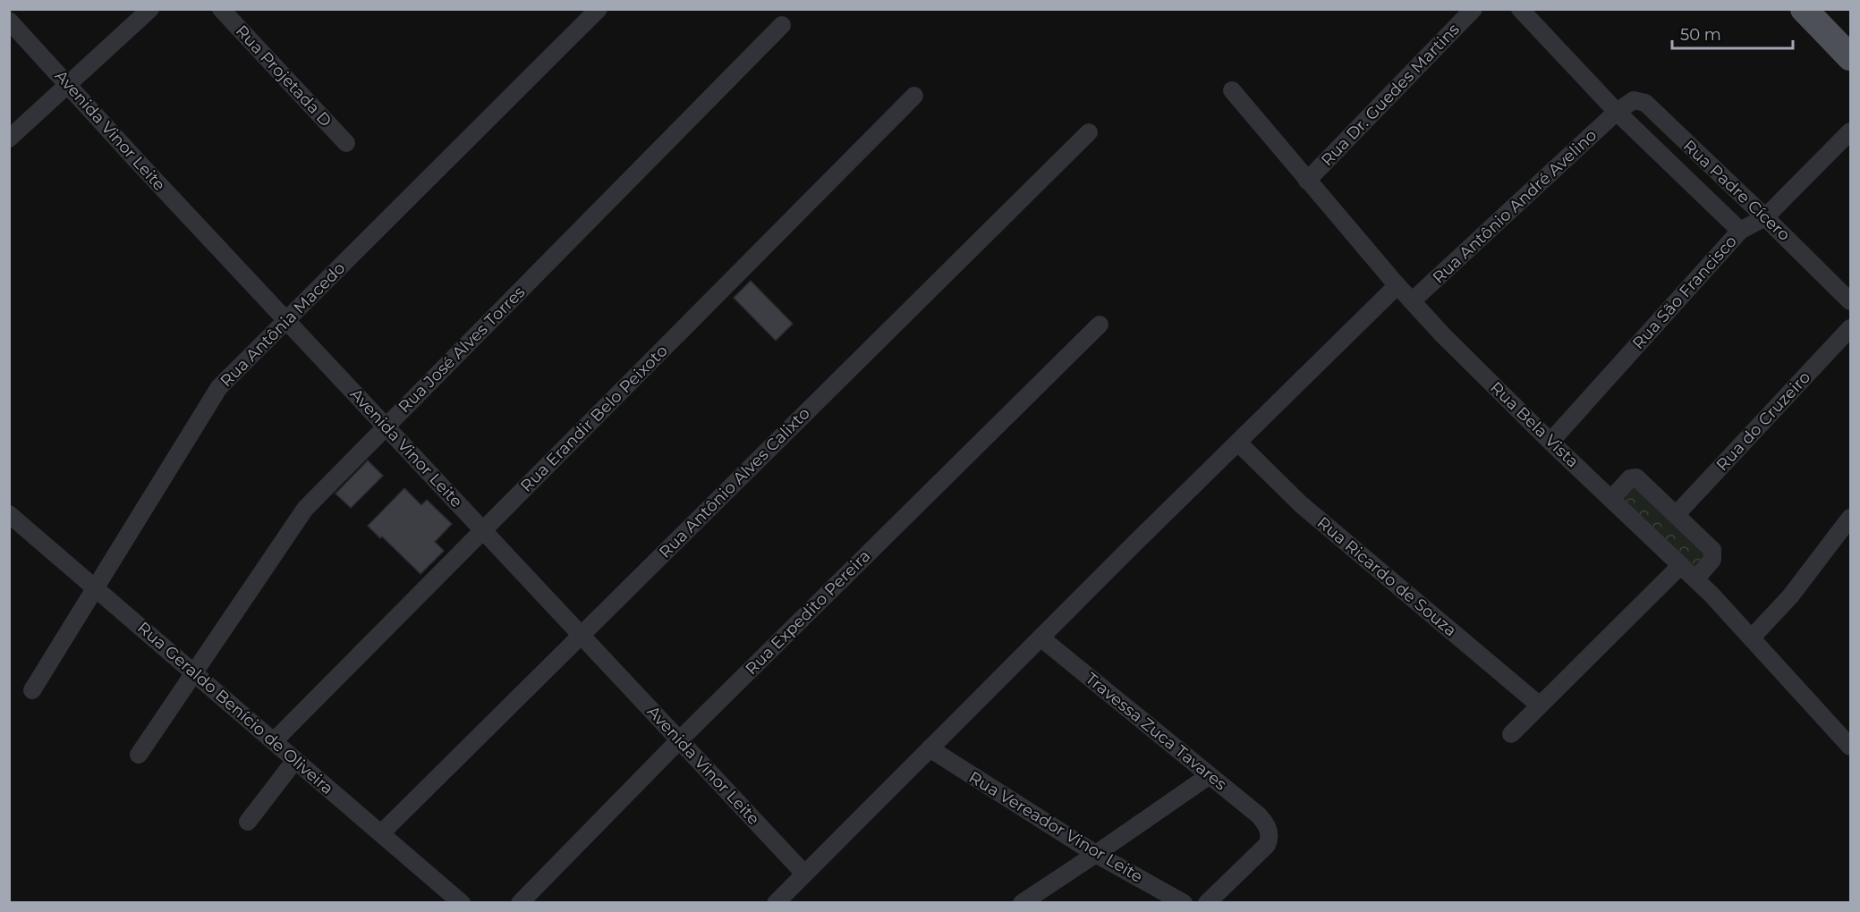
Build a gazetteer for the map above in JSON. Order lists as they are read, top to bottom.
{
  "streets": {
    "street": [
      "Rua Projetada D",
      "Rua Dr. Guedes Martins",
      "Avenida Vinor Leite",
      "Rua Padre Cícero",
      "Rua Antônio André Avelino",
      "Rua São Francisco",
      "Rua Antônia Macedo",
      "Rua José Alves Torres",
      "Rua Erandir Belo Peixoto",
      "Rua do Cruzeiro",
      "Rua Bela Vista",
      "Rua Antônio Alves Calixto",
      "Rua Ricardo de Souza",
      "Rua Expedito Pereira",
      "Rua Geraldo Benício de Oliveira",
      "Travessa Zuca Tavares",
      "Rua Vereador Vinor Leite"
    ]
  },
  "crossings": [
    ["Rua Dr. Guedes Martins", "Rua Bela Vista"],
    ["Avenida Vinor Leite", "Rua Antônia Macedo"],
    ["Avenida Vinor Leite", "Rua José Alves Torres"],
    ["Avenida Vinor Leite", "Rua Erandir Belo Peixoto"],
    ["Avenida Vinor Leite", "Rua Antônio Alves Calixto"],
    ["Avenida Vinor Leite", "Rua Expedito Pereira"],
    ["Rua Padre Cícero", "Rua Antônio André Avelino"],
    ["Rua Padre Cícero", "Rua São Francisco"],
    ["Rua Antônio André Avelino", "Rua Bela Vista"],
    ["Rua São Francisco", "Rua Bela Vista"],
    ["Rua Antônia Macedo", "Rua Geraldo Benício de Oliveira"],
    ["Rua José Alves Torres", "Rua Geraldo Benício de Oliveira"],
    ["Rua Erandir Belo Peixoto", "Rua Geraldo Benício de Oliveira"],
    ["Rua Antônio Alves Calixto", "Rua Geraldo Benício de Oliveira"]
  ],
  "scale_bar": "50 m"
}
